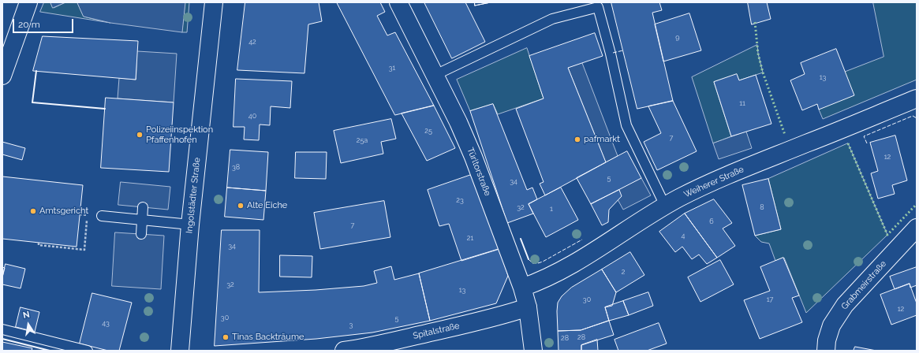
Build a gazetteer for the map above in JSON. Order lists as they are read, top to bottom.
{
  "streets": {
    "street": [
      "Türltorstraße",
      "Weiherer Straße",
      "Ingolstädter Straße",
      "Grabmeirstraße",
      "Spitalstraße"
    ]
  },
  "crossings": [
    ["Türltorstraße", "Weiherer Straße"],
    ["Türltorstraße", "Spitalstraße"]
  ],
  "places": [
    "Polizeiinspektion Pfaffenhofen",
    "pafmarkt",
    "Alte Eiche",
    "Amtsgericht",
    "Tinas Backträume"
  ],
  "house_numbers": [
    "9",
    "42",
    "31",
    "13",
    "11",
    "40",
    "25",
    "7",
    "25a",
    "12",
    "38",
    "5",
    "34",
    "23",
    "32",
    "8",
    "1",
    "6",
    "7",
    "4",
    "21",
    "34",
    "2",
    "32",
    "13",
    "30",
    "17",
    "12",
    "30",
    "5",
    "43",
    "3",
    "28",
    "28"
  ],
  "scale_bar": "20 m",
  "north": "top"
}
